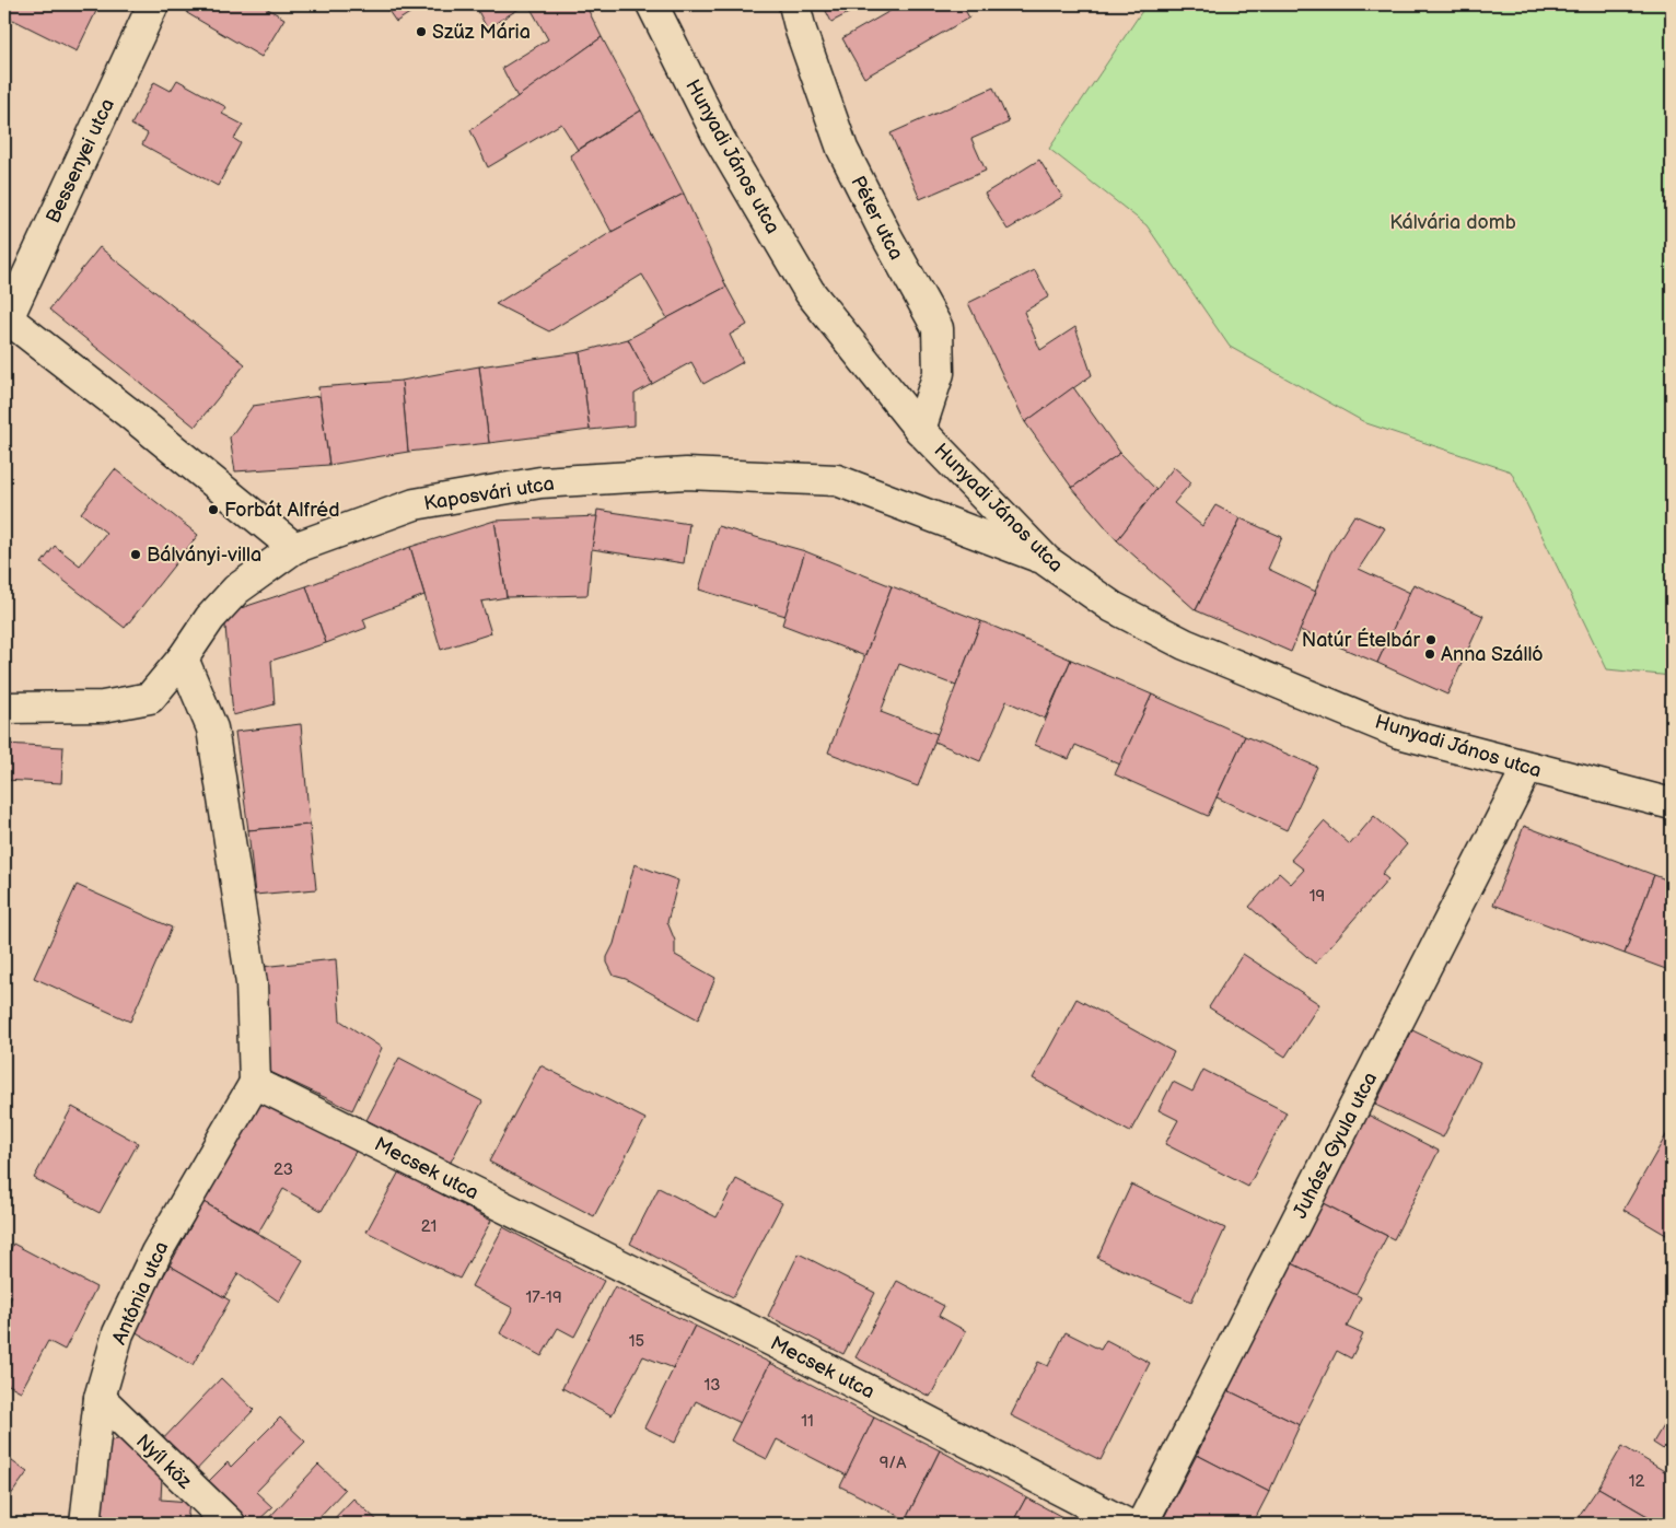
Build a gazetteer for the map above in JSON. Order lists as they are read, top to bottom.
{
  "streets": {
    "street": [
      "Hunyadi János utca",
      "Bessenyei utca",
      "Péter utca",
      "Kaposvári utca",
      "Juhász Gyula utca",
      "Mecsek utca",
      "Antónia utca",
      "Nyíl köz"
    ]
  },
  "crossings": [
    ["Hunyadi János utca", "Péter utca"],
    ["Hunyadi János utca", "Kaposvári utca"],
    ["Hunyadi János utca", "Juhász Gyula utca"],
    ["Mecsek utca", "Antónia utca"],
    ["Antónia utca", "Nyíl köz"]
  ],
  "parks": ["Kálvária domb"],
  "places": [
    "Szűz Mária",
    "Forbát Alfréd",
    "Bálványi-villa",
    "Natúr Ételbár",
    "Anna Szálló"
  ],
  "house_numbers": [
    "19",
    "23",
    "21",
    "17-19",
    "15",
    "13",
    "11",
    "9/A",
    "12"
  ]
}
